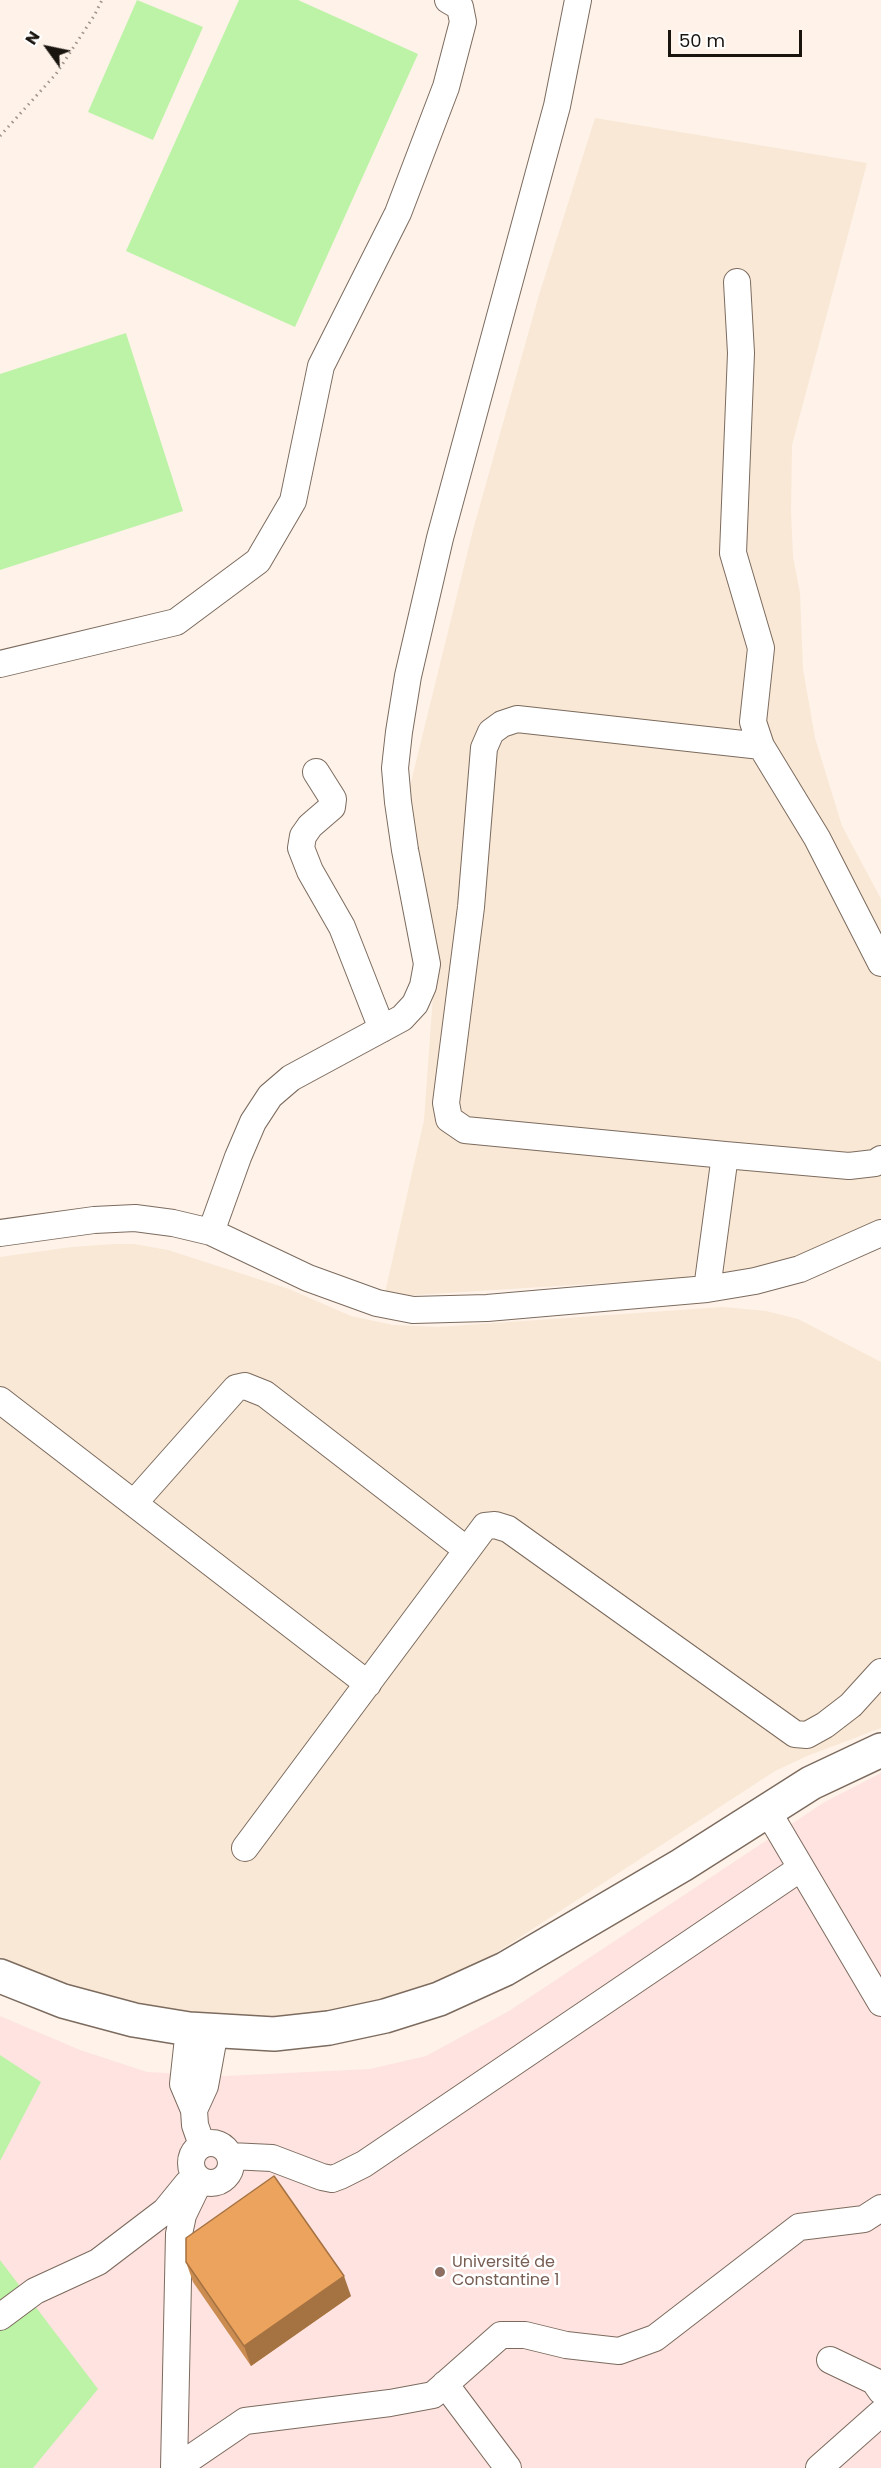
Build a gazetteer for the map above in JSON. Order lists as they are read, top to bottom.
{
  "places": ["Université de Constantine 1"],
  "scale_bar": "50 m",
  "north": "top left"
}
